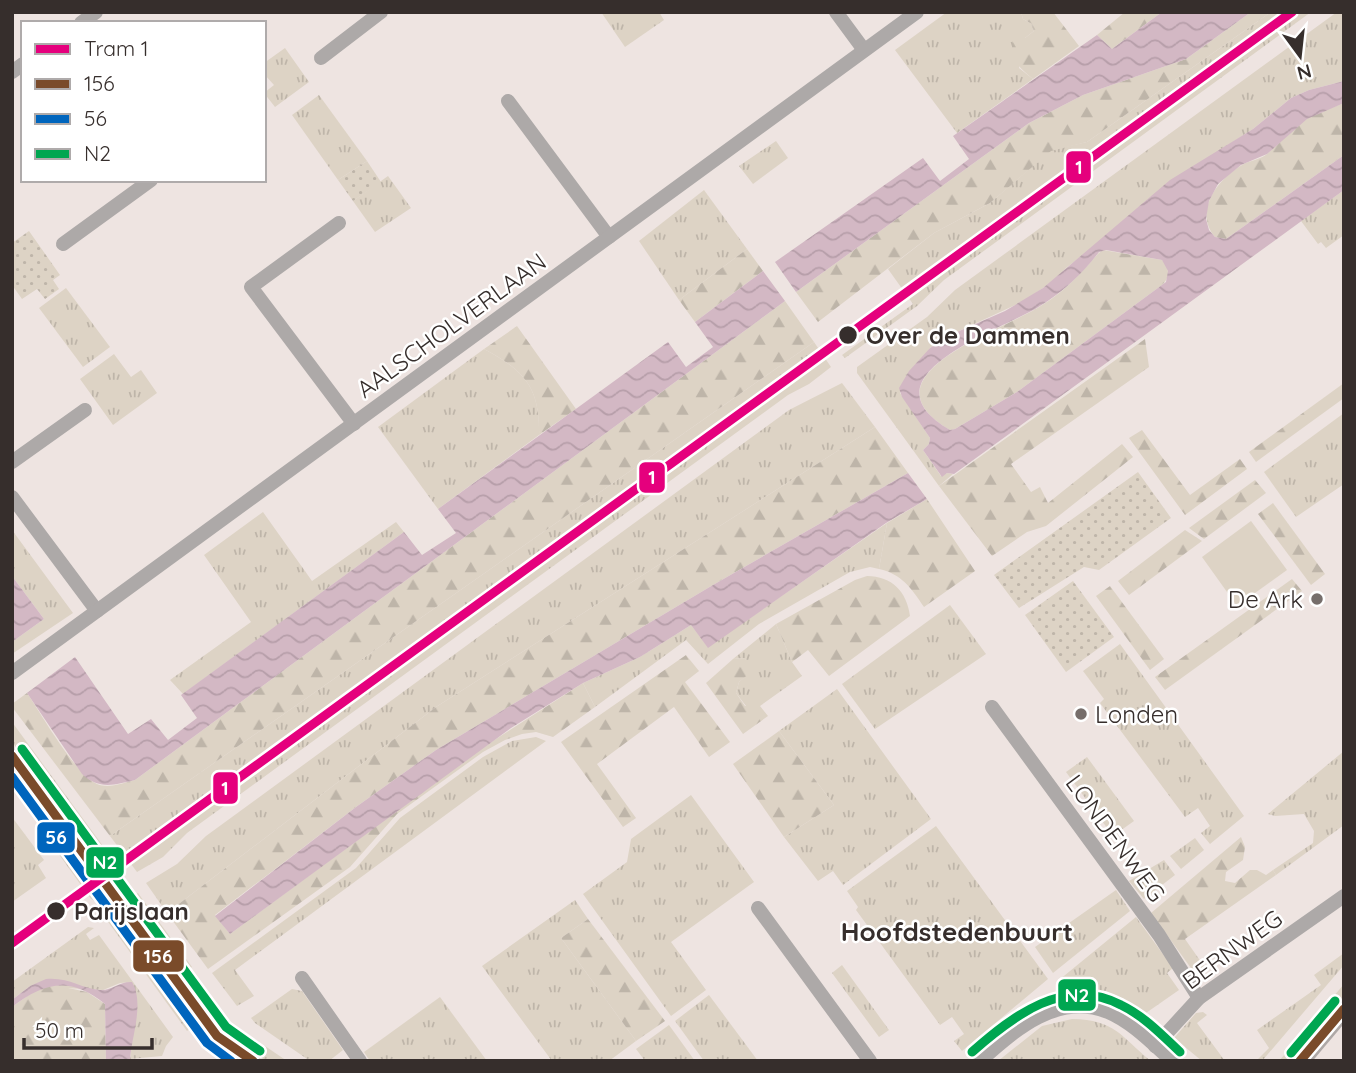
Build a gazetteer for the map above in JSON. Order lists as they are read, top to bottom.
{
  "streets": {
    "street": ["AALSCHOLVERLAAN", "LONDENWEG", "BERNWEG"]
  },
  "crossings": [
    ["LONDENWEG", "BERNWEG"]
  ],
  "districts": ["Hoofdstedenbuurt"],
  "places": [
    "Over de Dammen",
    "De Ark",
    "Londen",
    "Parijslaan"
  ],
  "lines": [
    "tram line 1",
    "transit line N2",
    "transit line 156",
    "transit line 56"
  ],
  "legend": [
    "Tram 1",
    "156",
    "56",
    "N2"
  ],
  "scale_bar": "50 m",
  "north": "bottom"
}
